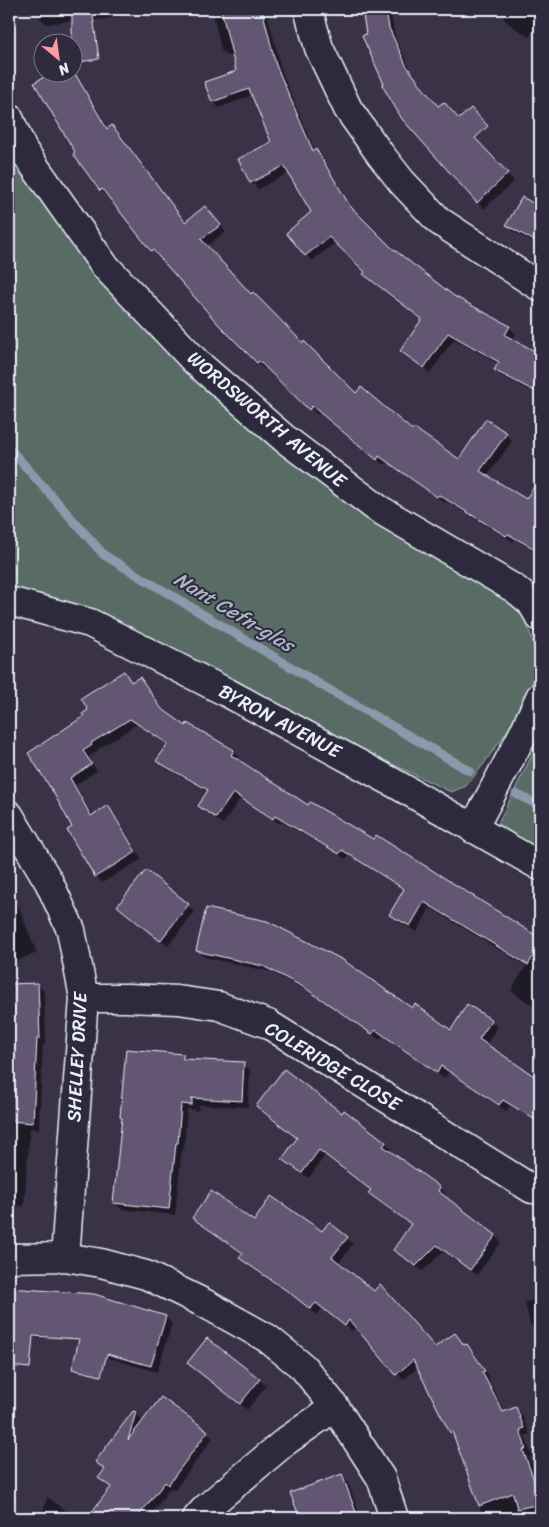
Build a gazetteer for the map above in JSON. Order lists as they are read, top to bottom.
{
  "streets": {
    "street": [
      "WORDSWORTH AVENUE",
      "BYRON AVENUE",
      "SHELLEY DRIVE",
      "COLERIDGE CLOSE"
    ]
  },
  "crossings": [
    ["SHELLEY DRIVE", "COLERIDGE CLOSE"]
  ],
  "water": ["Nant Cefn-glas"],
  "north": "bottom right"
}
